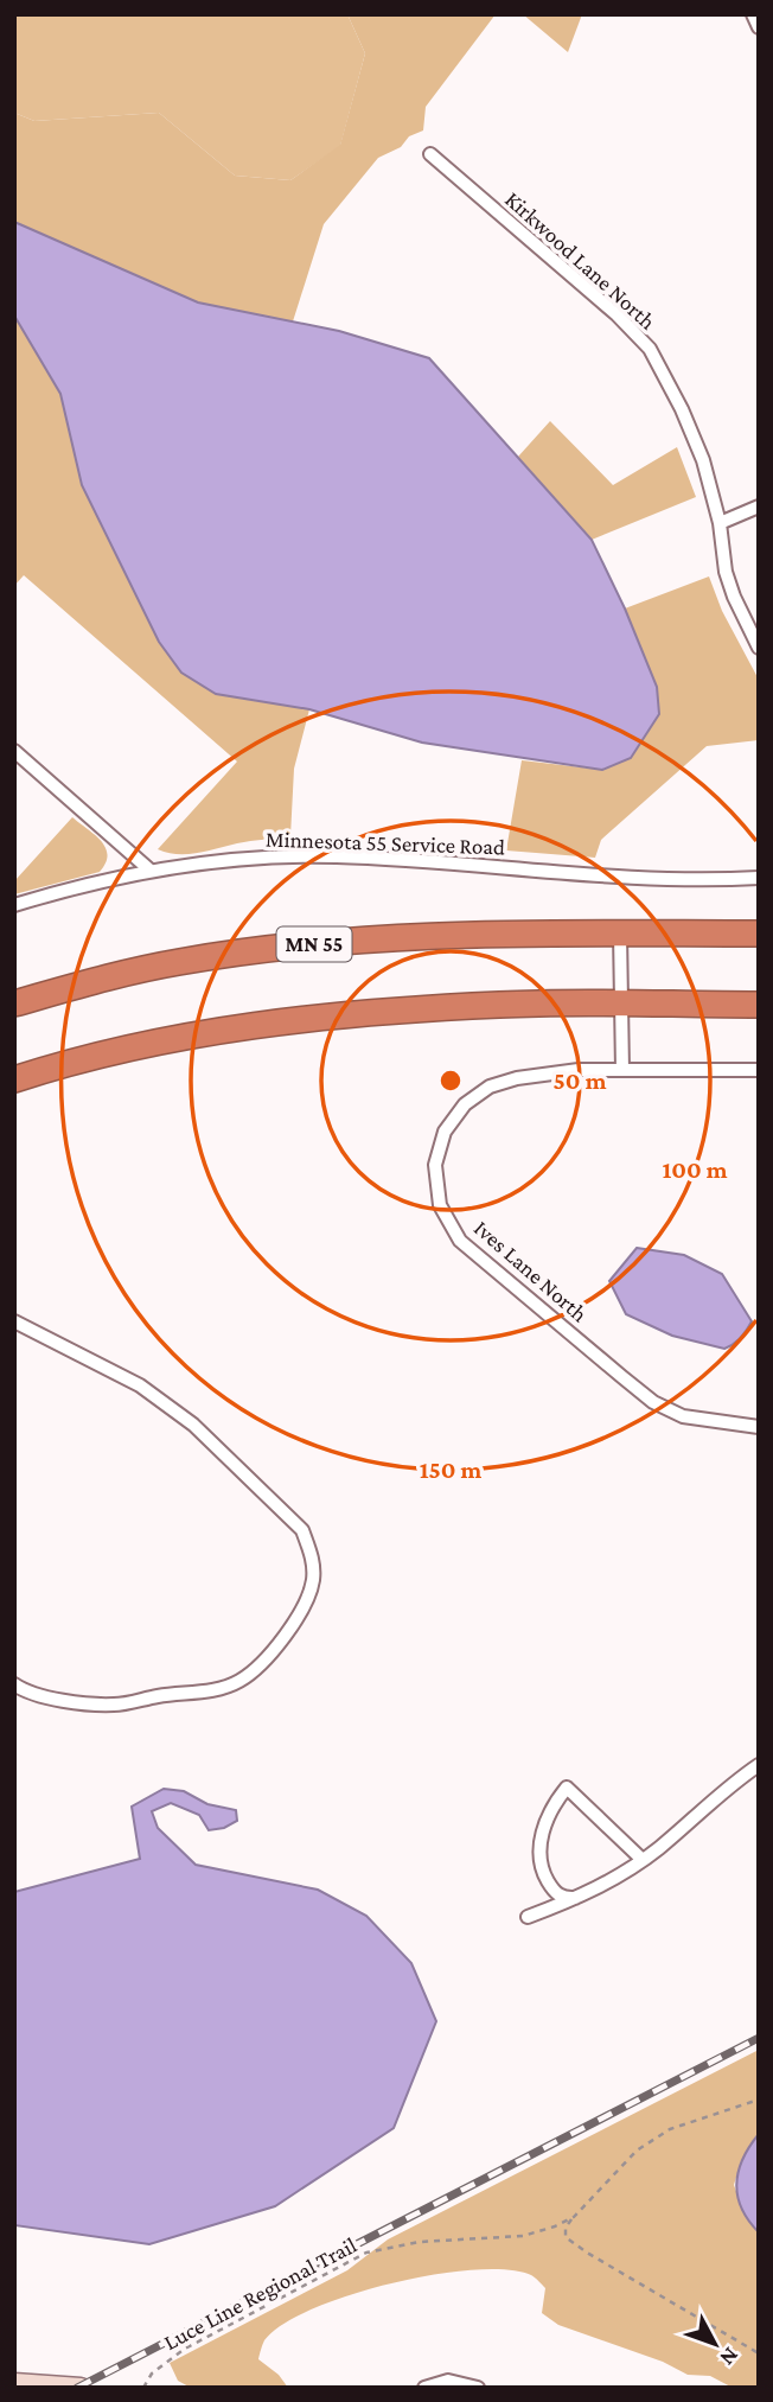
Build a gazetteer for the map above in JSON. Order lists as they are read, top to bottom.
{
  "streets": {
    "highway": ["MN 55"],
    "street": ["Kirkwood Lane North", "Minnesota 55 Service Road", "Ives Lane North"],
    "path": ["Luce Line Regional Trail"]
  },
  "north": "bottom right",
  "rings": ["50 m", "100 m", "150 m"]
}
